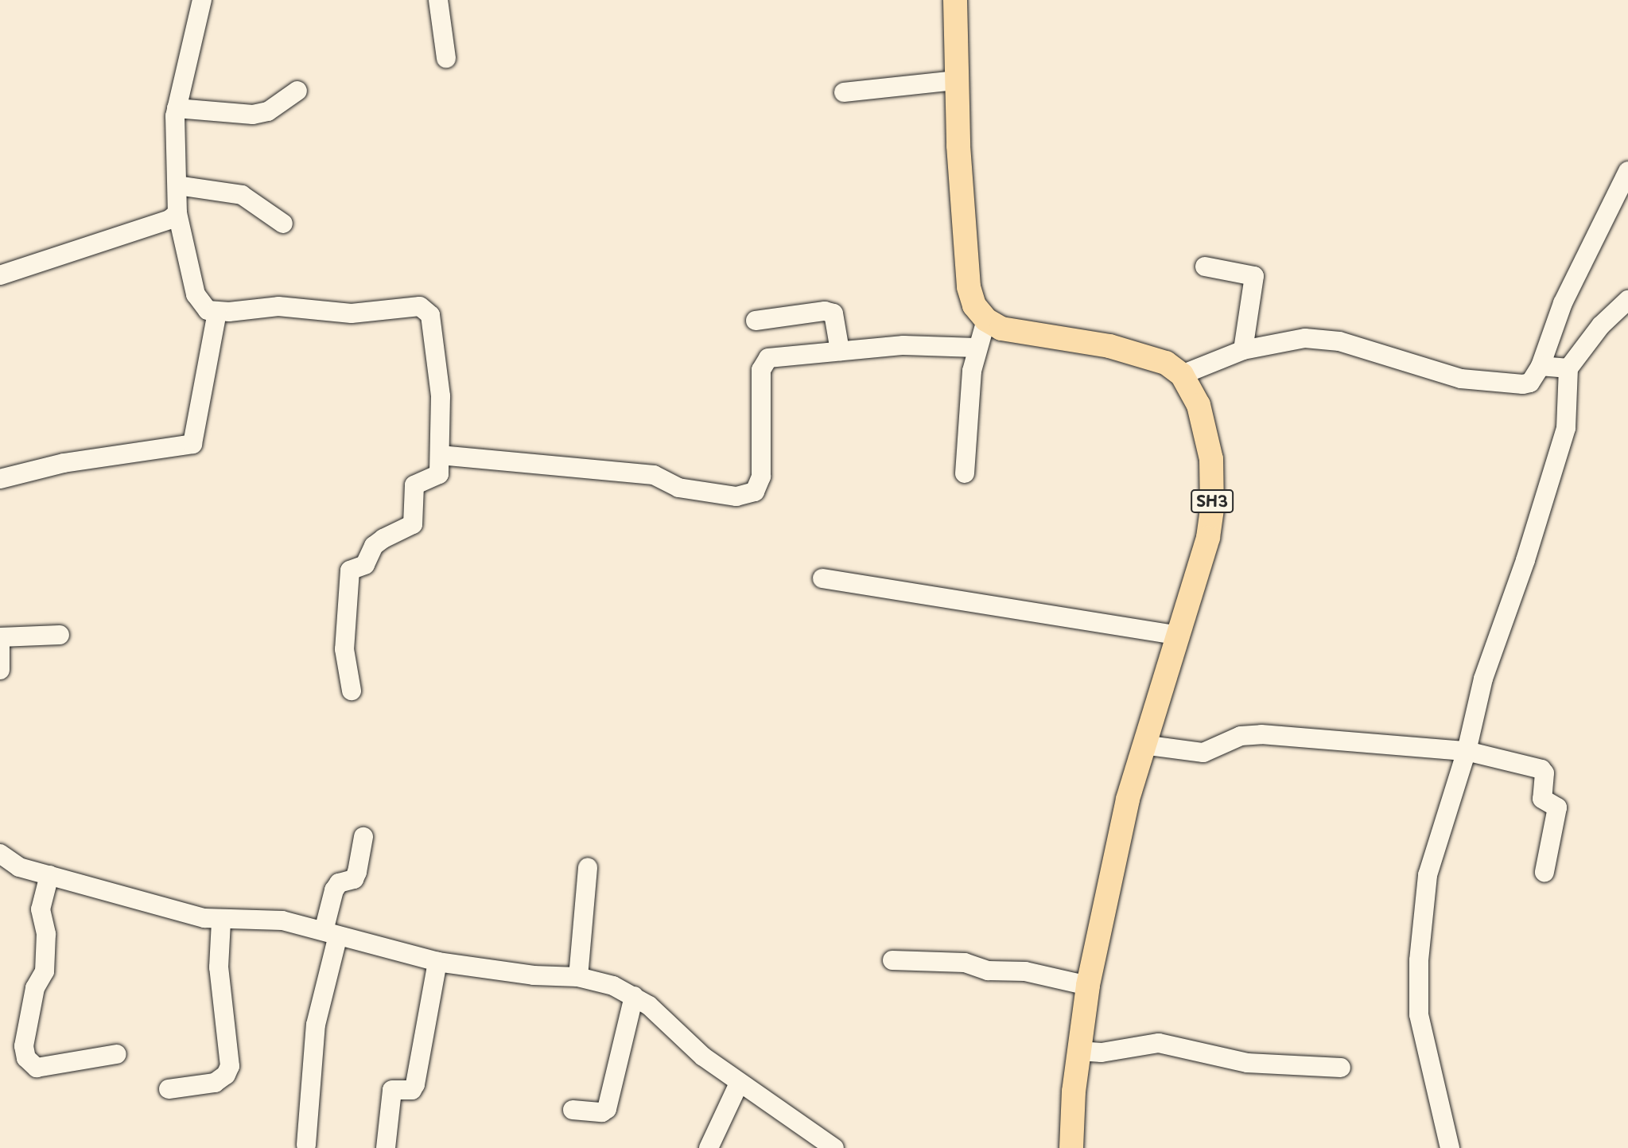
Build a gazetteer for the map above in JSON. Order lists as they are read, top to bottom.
{
  "streets": {
    "main road": ["SH3"]
  }
}
